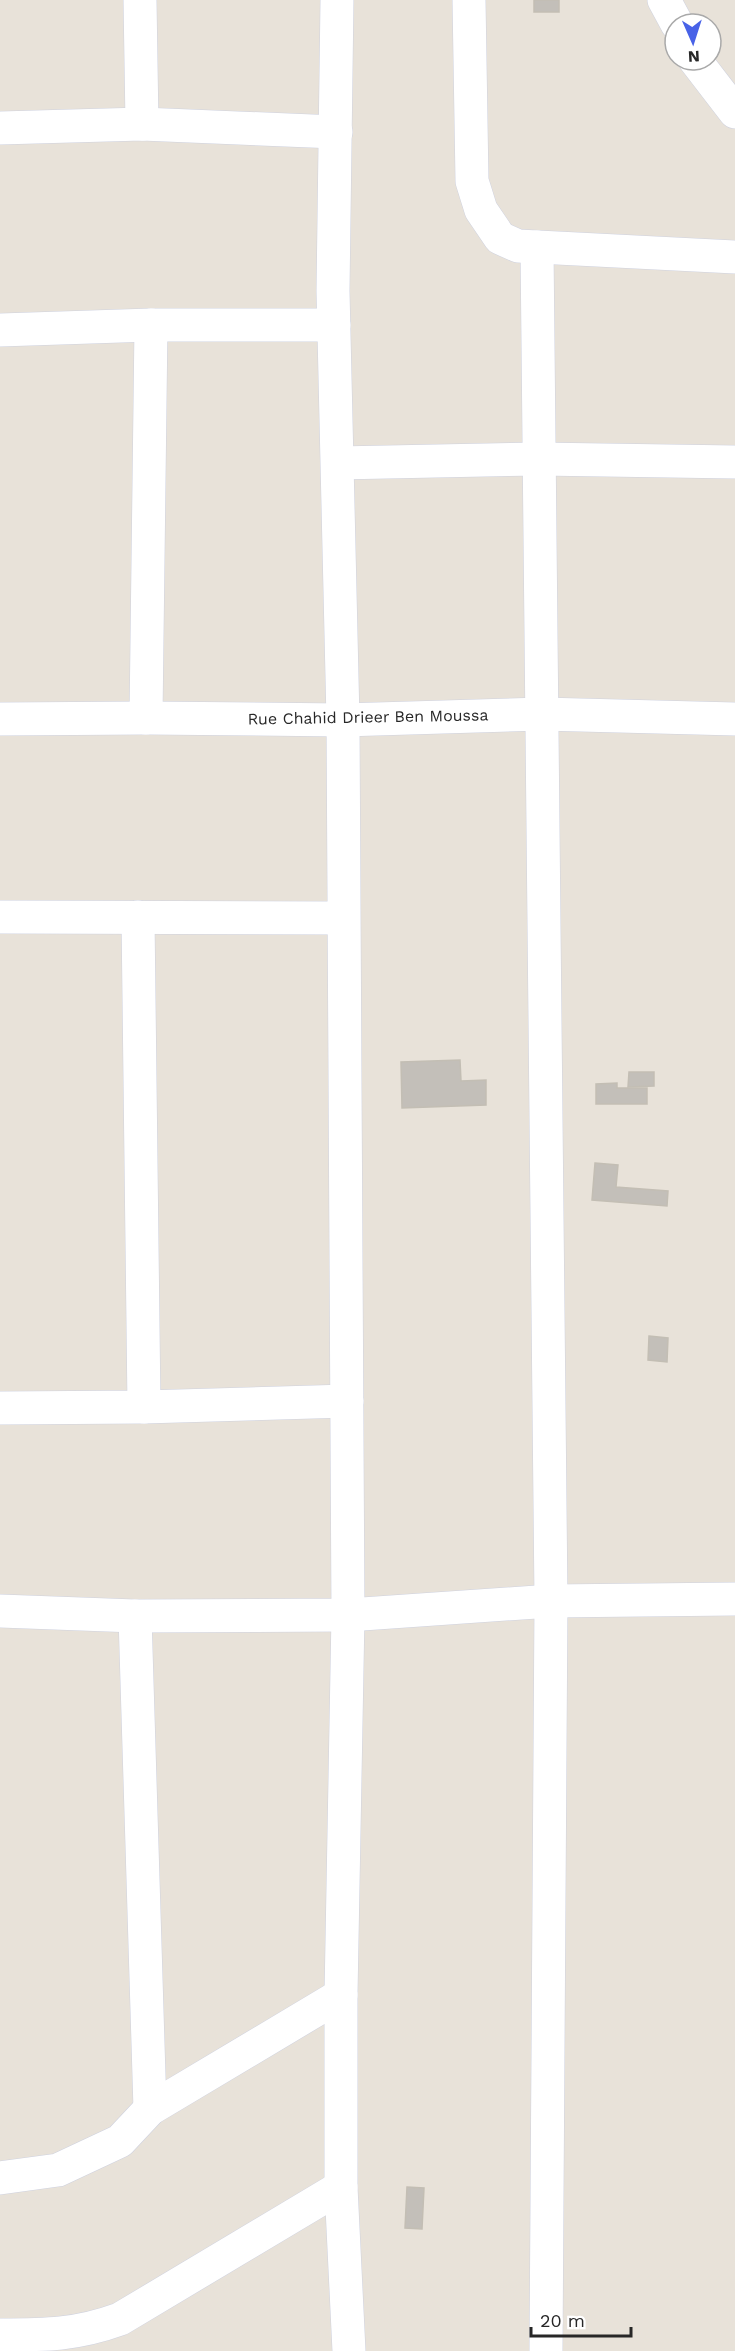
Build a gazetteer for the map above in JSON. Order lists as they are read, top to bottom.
{
  "streets": {
    "street": ["Rue Chahid Drieer Ben Moussa"]
  },
  "scale_bar": "20 m",
  "north": "bottom"
}
